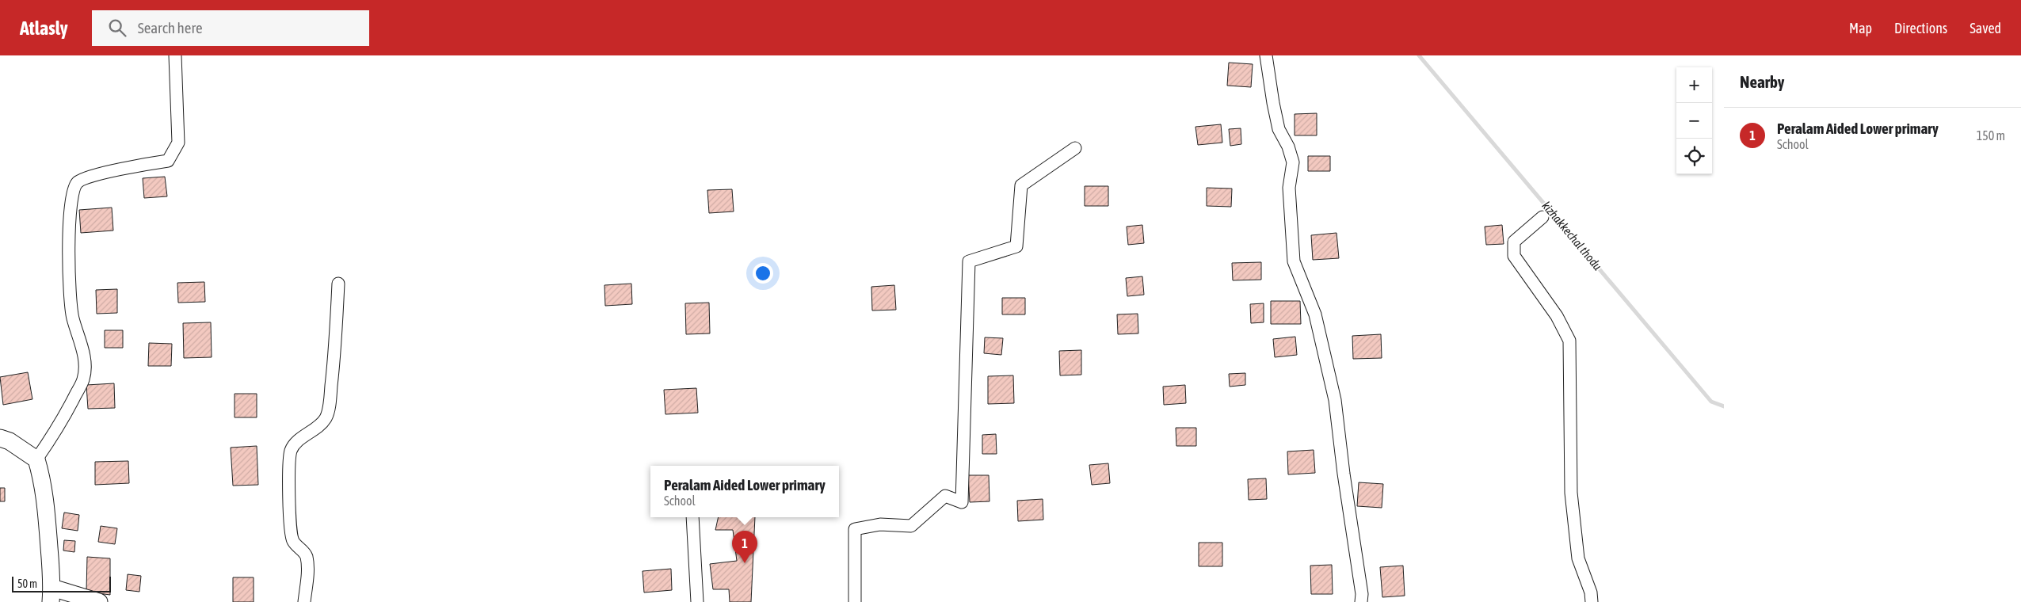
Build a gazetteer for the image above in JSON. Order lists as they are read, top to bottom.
{
  "water": ["kizhakkechal thodu"],
  "scale_bar": "50 m",
  "page": {
    "header": "Atlasly",
    "search": "Search here",
    "nav": ["Map", "Directions", "Saved"],
    "heading": "Nearby",
    "map_buttons": ["+", "−"],
    "list": [
      {
        "mark": "1",
        "name": "Peralam Aided Lower primary",
        "note": "School",
        "value": "150 m"
      }
    ],
    "popup": ["Peralam Aided Lower primary", "School"],
    "pins": "1",
    "scale": "50 m"
  }
}
